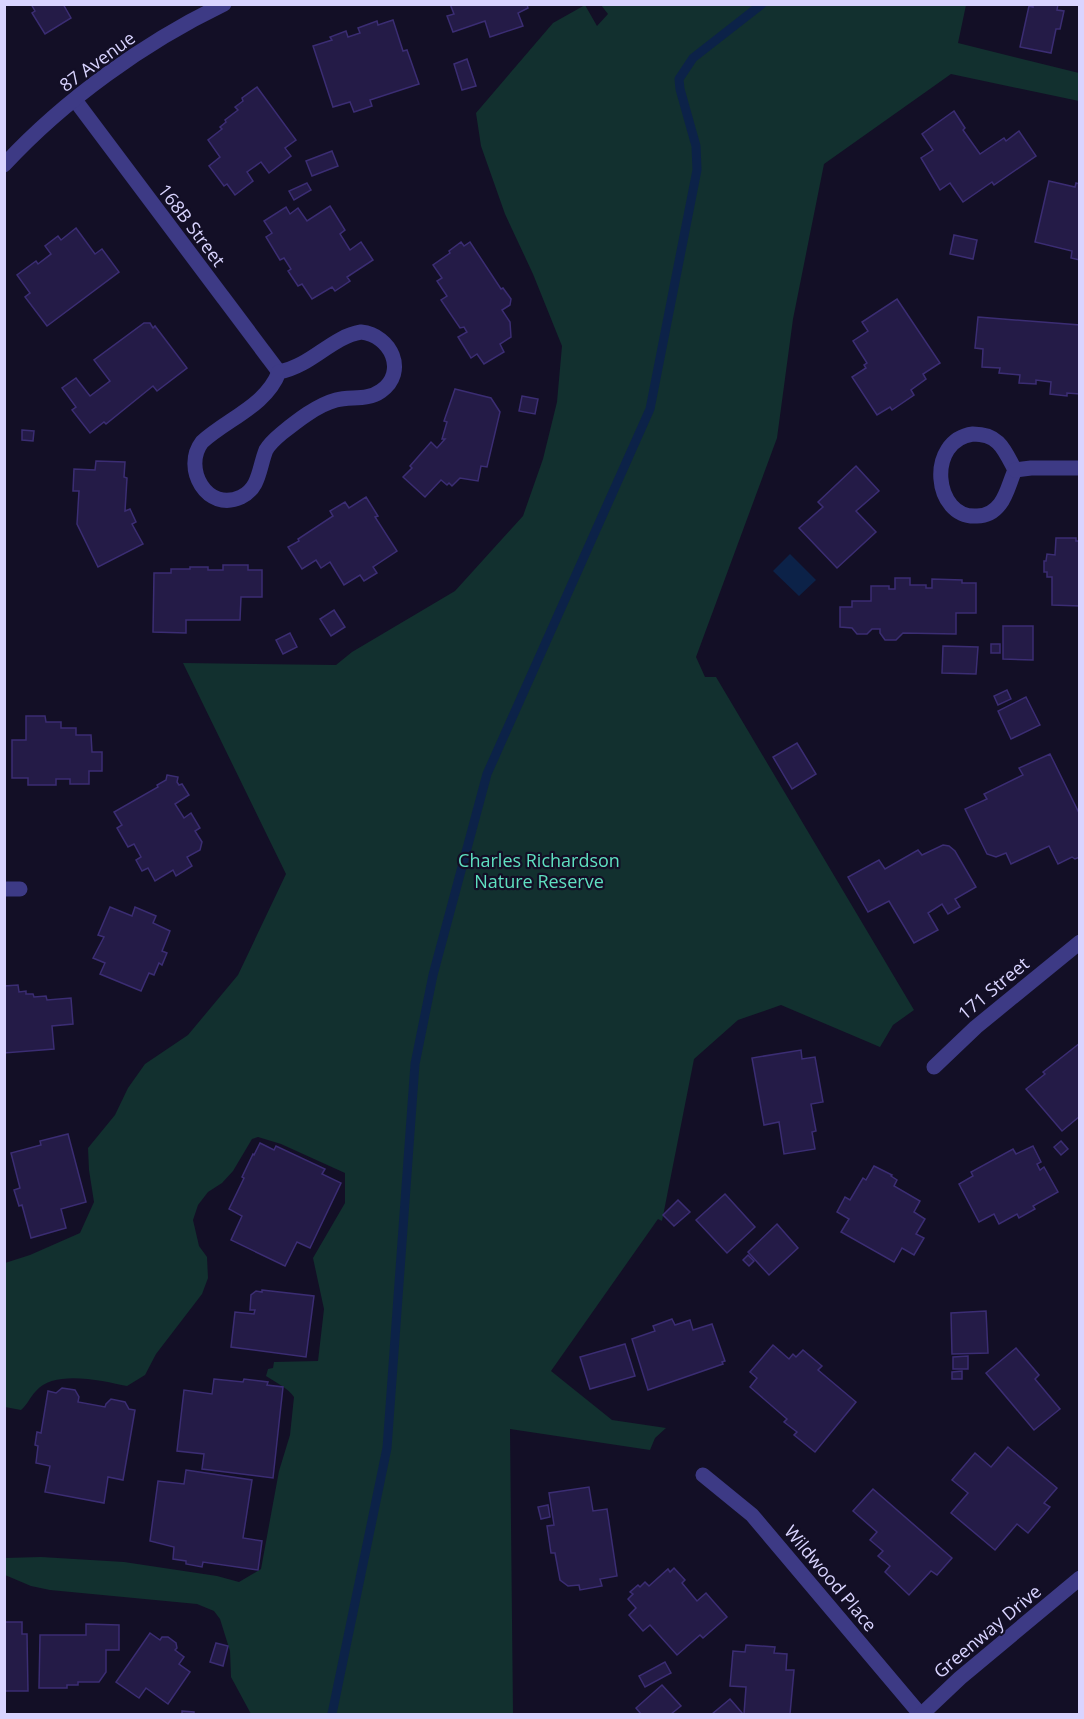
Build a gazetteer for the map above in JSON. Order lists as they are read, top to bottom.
{
  "streets": {
    "street": [
      "87 Avenue",
      "168B Street",
      "171 Street",
      "Wildwood Place",
      "Greenway Drive"
    ]
  },
  "crossings": [
    ["87 Avenue", "168B Street"],
    ["Wildwood Place", "Greenway Drive"]
  ],
  "parks": ["Charles Richardson Nature Reserve"]
}
